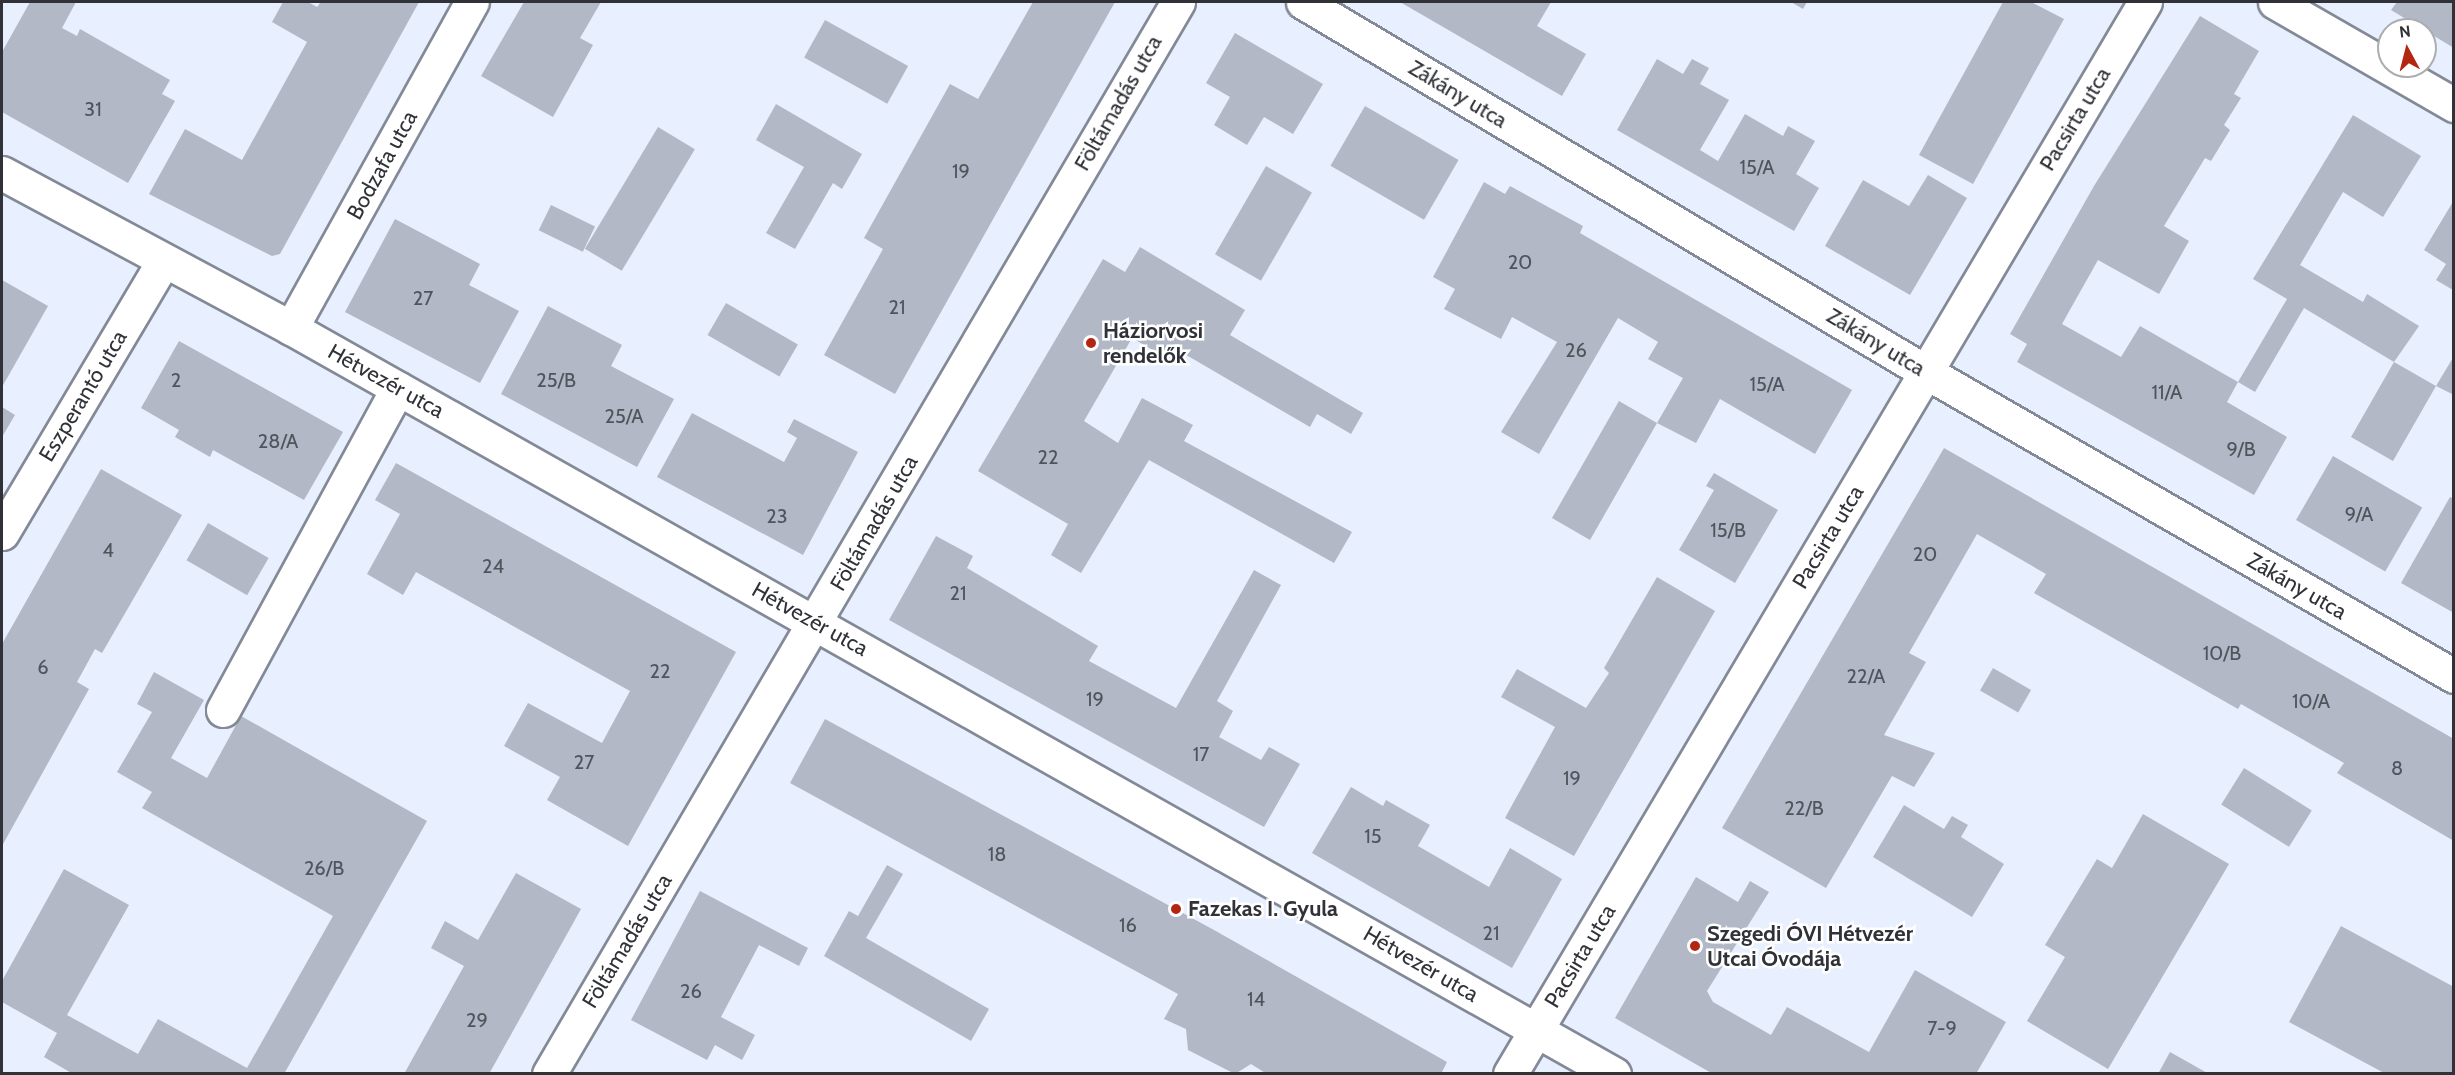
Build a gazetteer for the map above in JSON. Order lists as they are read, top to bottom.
{
  "streets": {
    "street": [
      "Zákány utca",
      "Föltámadás utca",
      "Pacsirta utca",
      "Bodzafa utca",
      "Hétvezér utca",
      "Eszperantó utca"
    ]
  },
  "crossings": [
    ["Zákány utca", "Pacsirta utca"],
    ["Föltámadás utca", "Hétvezér utca"],
    ["Pacsirta utca", "Hétvezér utca"],
    ["Bodzafa utca", "Hétvezér utca"],
    ["Hétvezér utca", "Eszperantó utca"]
  ],
  "places": ["Háziorvosi rendelők", "Fazekas I. Gyula", "Szegedi ÓVI Hétvezér Utcai Óvodája"],
  "house_numbers": [
    "31",
    "15/A",
    "19",
    "20",
    "27",
    "21",
    "26",
    "2",
    "25/B",
    "15/A",
    "11/A",
    "25/A",
    "28/A",
    "9/B",
    "22",
    "9/A",
    "23",
    "15/B",
    "4",
    "20",
    "24",
    "21",
    "10/B",
    "6",
    "22",
    "22/A",
    "19",
    "10/A",
    "17",
    "27",
    "8",
    "19",
    "22/B",
    "15",
    "18",
    "26/B",
    "16",
    "21",
    "26",
    "14",
    "29",
    "7-9"
  ],
  "north": "top"
}
